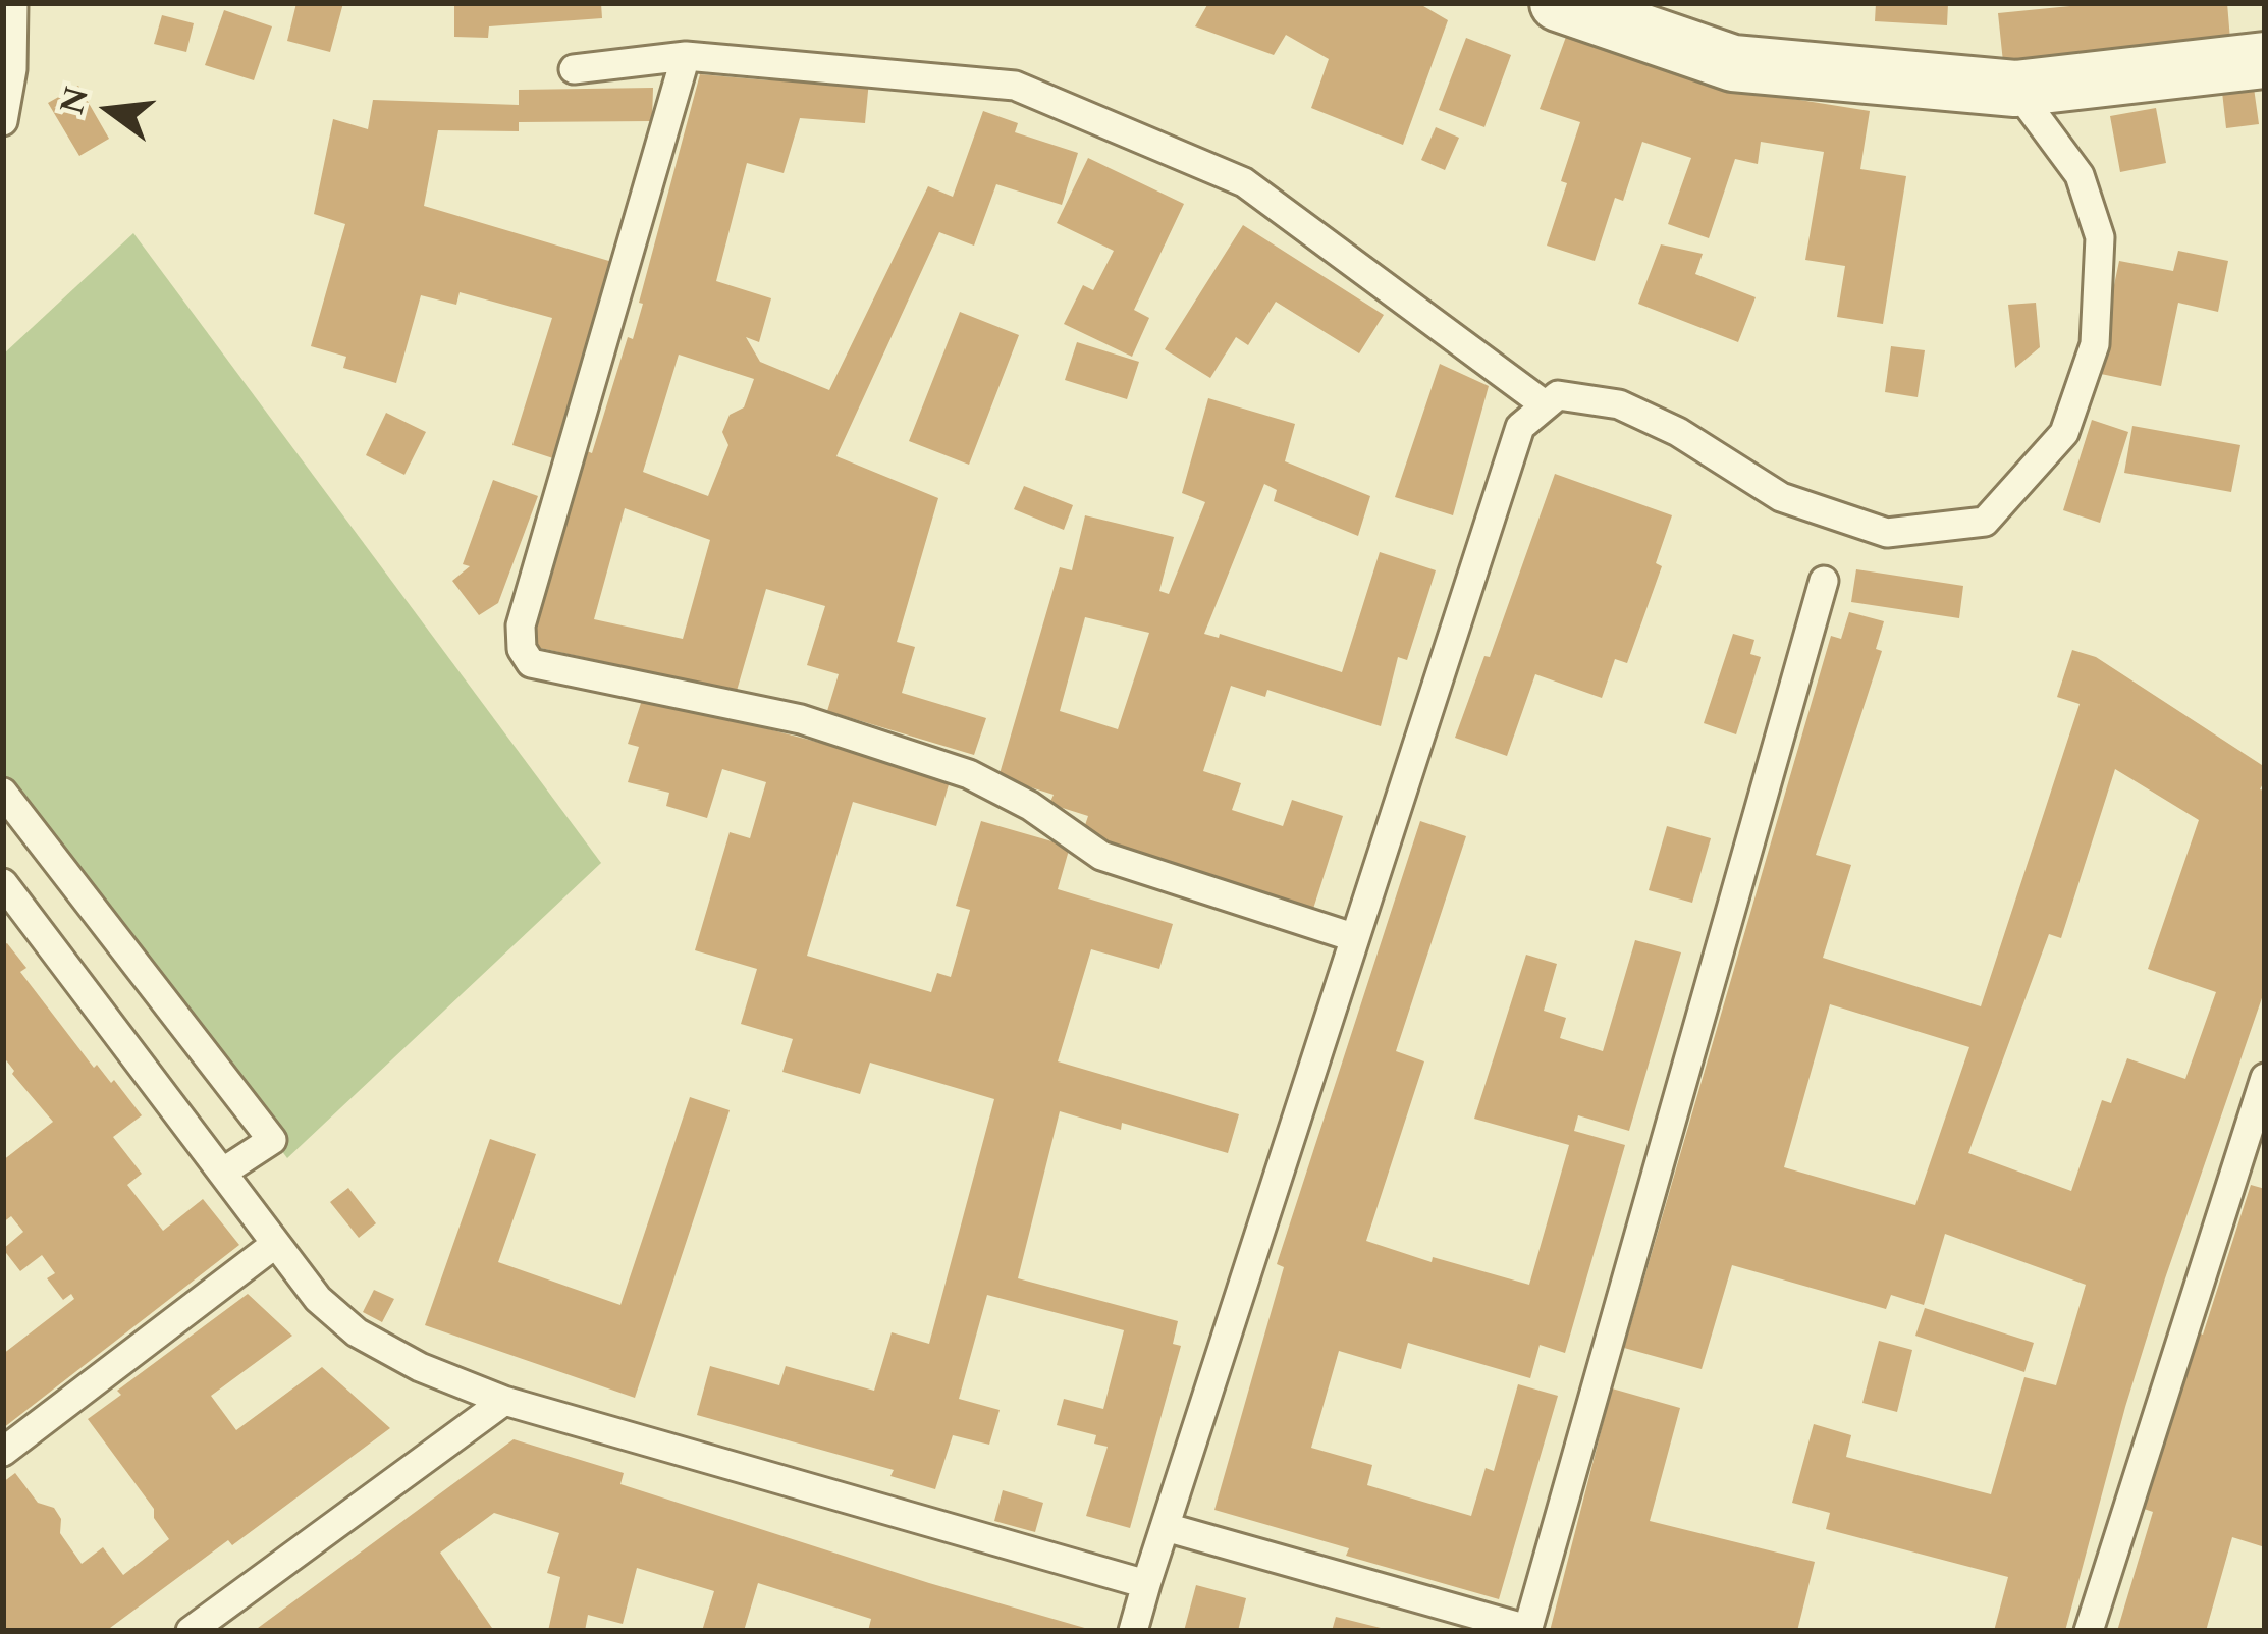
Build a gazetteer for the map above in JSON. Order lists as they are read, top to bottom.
{
  "north": "left"
}
